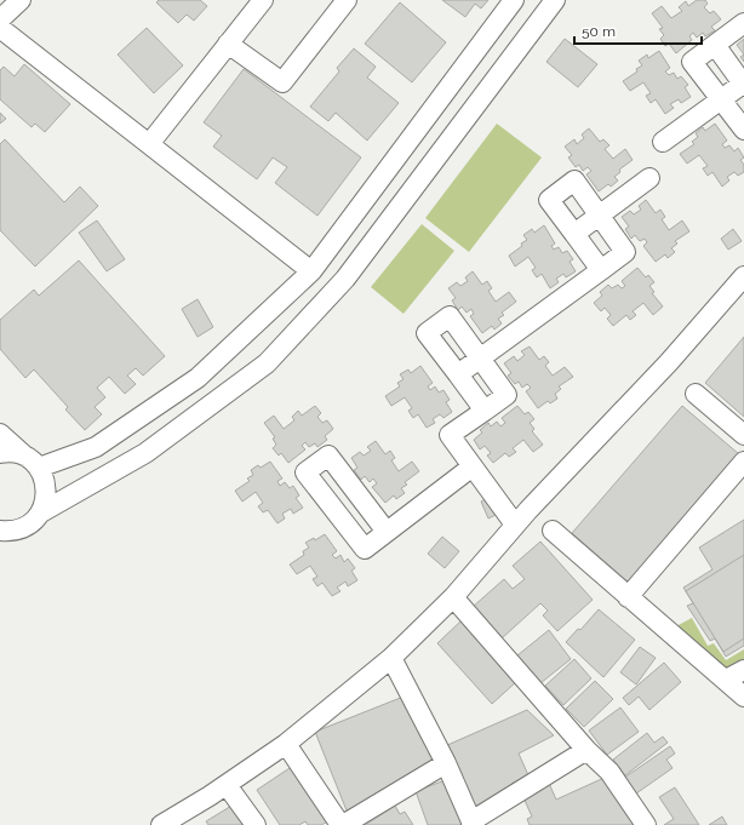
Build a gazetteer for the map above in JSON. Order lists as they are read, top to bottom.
{
  "scale_bar": "50 m"
}
